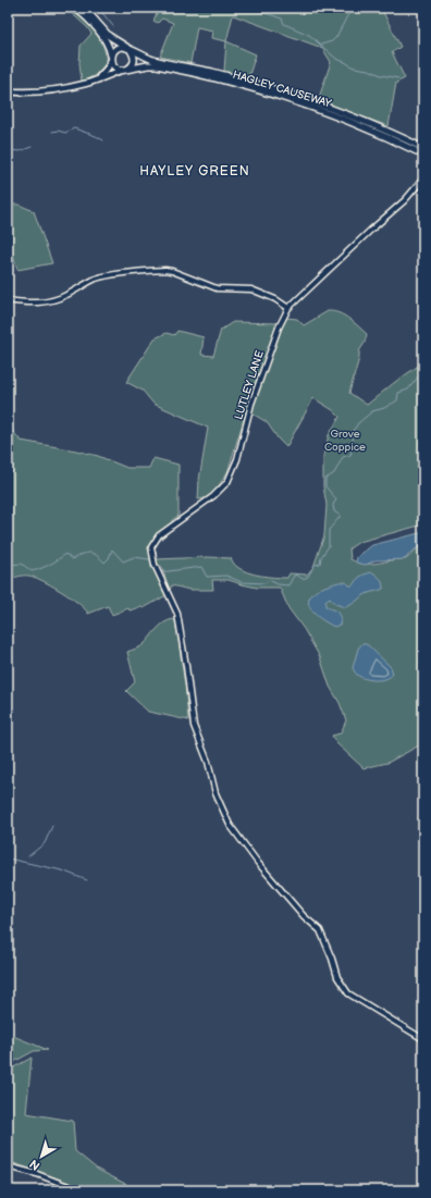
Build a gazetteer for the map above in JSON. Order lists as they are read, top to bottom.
{
  "streets": {
    "highway": ["HAGLEY CAUSEWAY"],
    "street": ["LUTLEY LANE"]
  },
  "districts": ["HAYLEY GREEN"],
  "parks": ["Grove Coppice"],
  "north": "bottom left"
}
